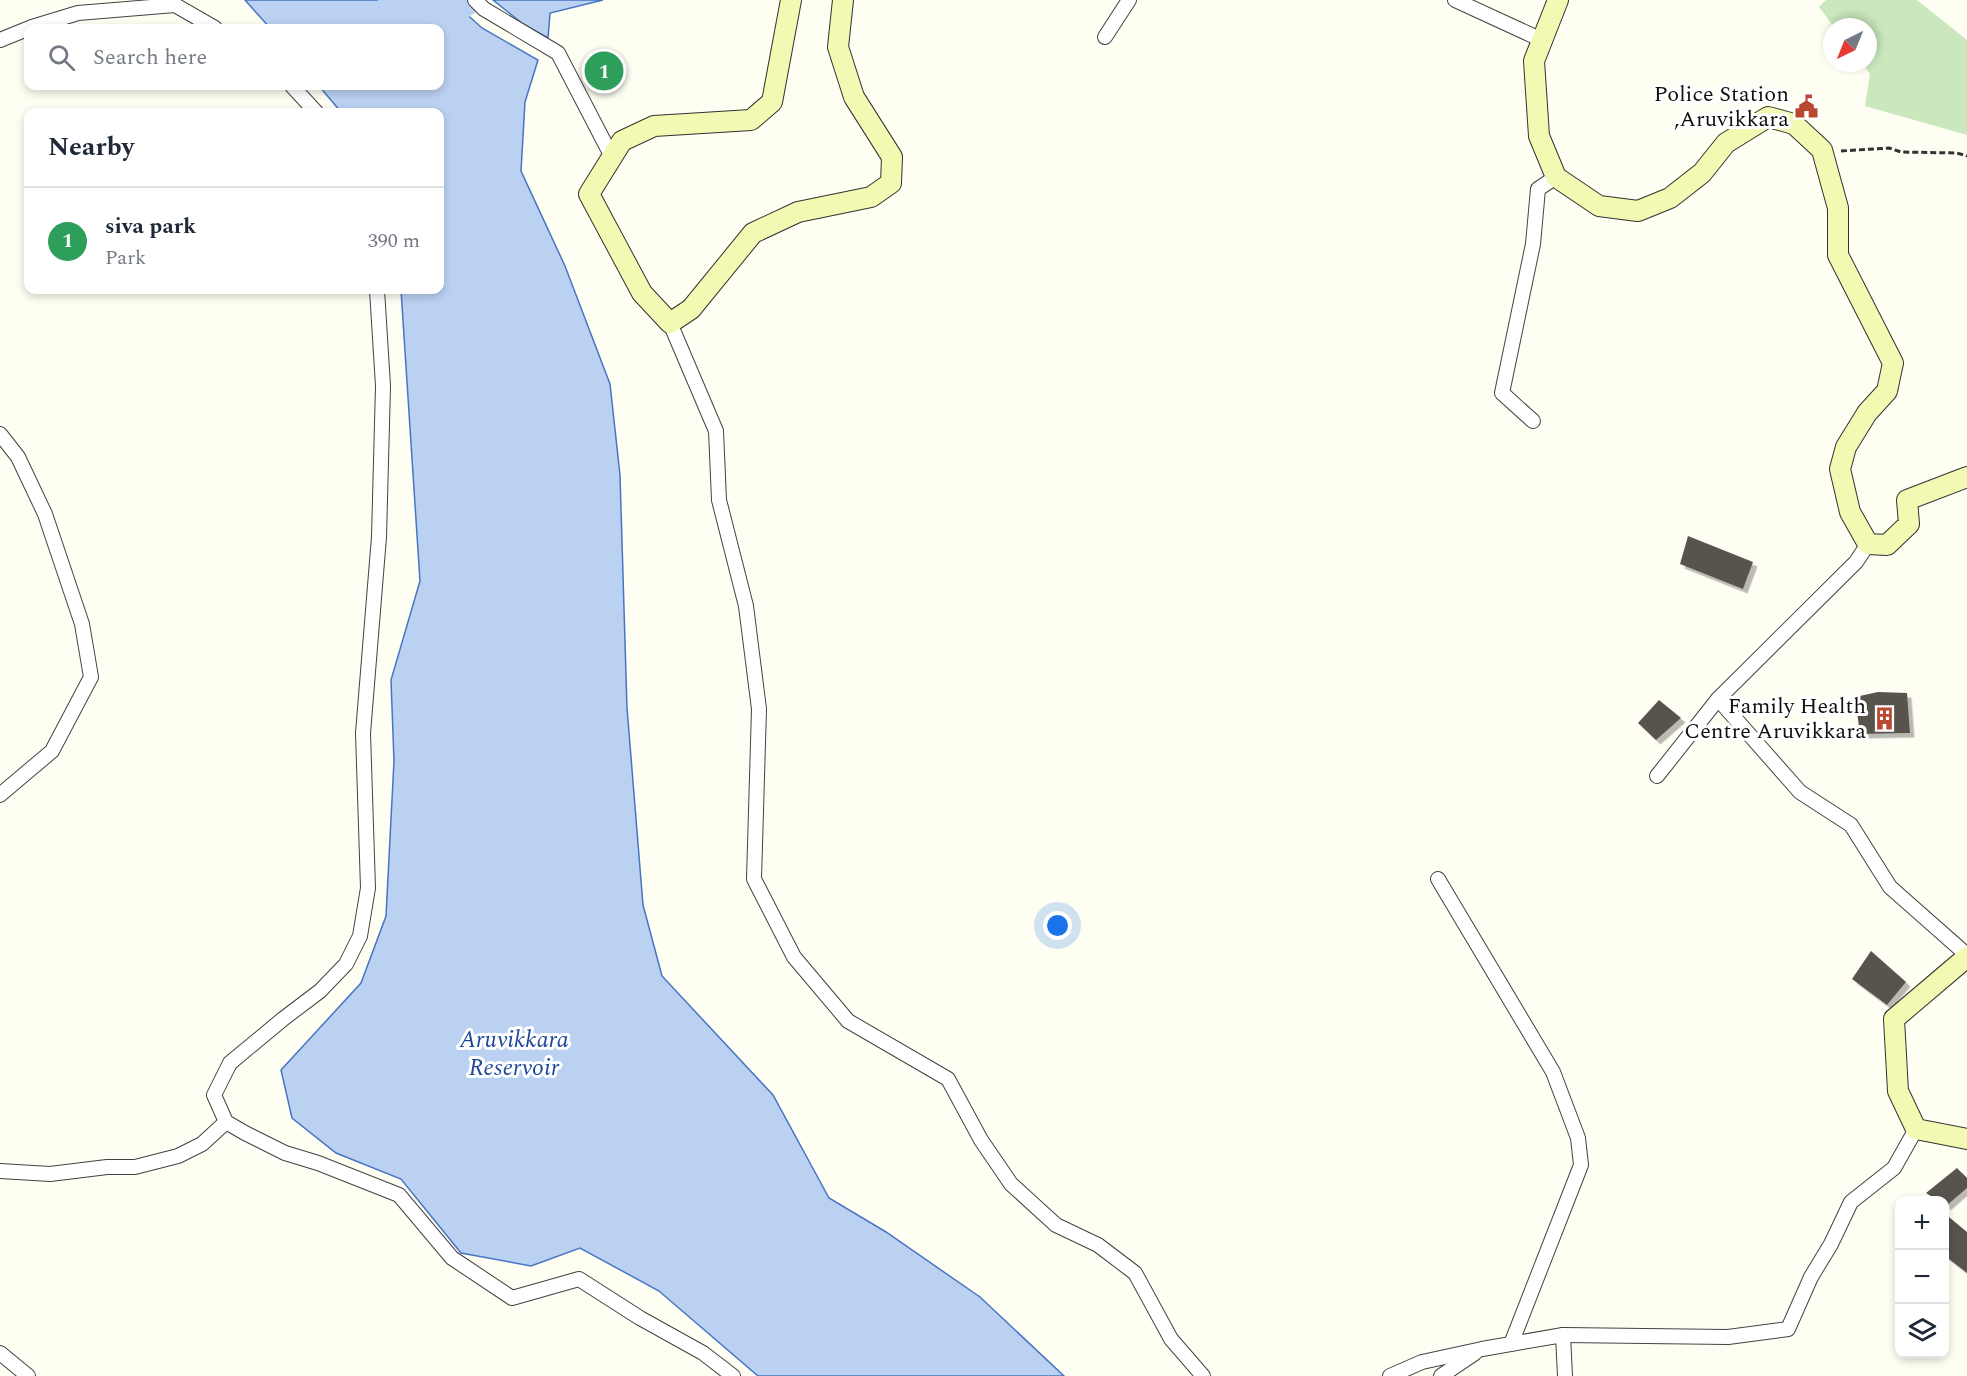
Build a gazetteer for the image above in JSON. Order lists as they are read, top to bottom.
{
  "water": ["Aruvikkara Reservoir"],
  "places": {
    "public building": ["Police Station ,Aruvikkara"],
    "building": ["Family Health Centre Aruvikkara"]
  },
  "north": "bottom left",
  "page": {
    "search": "Search here",
    "pins": "1",
    "heading": "Nearby",
    "list": [
      {
        "mark": "1",
        "name": "siva park",
        "note": "Park",
        "value": "390 m"
      }
    ],
    "map_buttons": ["+", "−"]
  }
}
